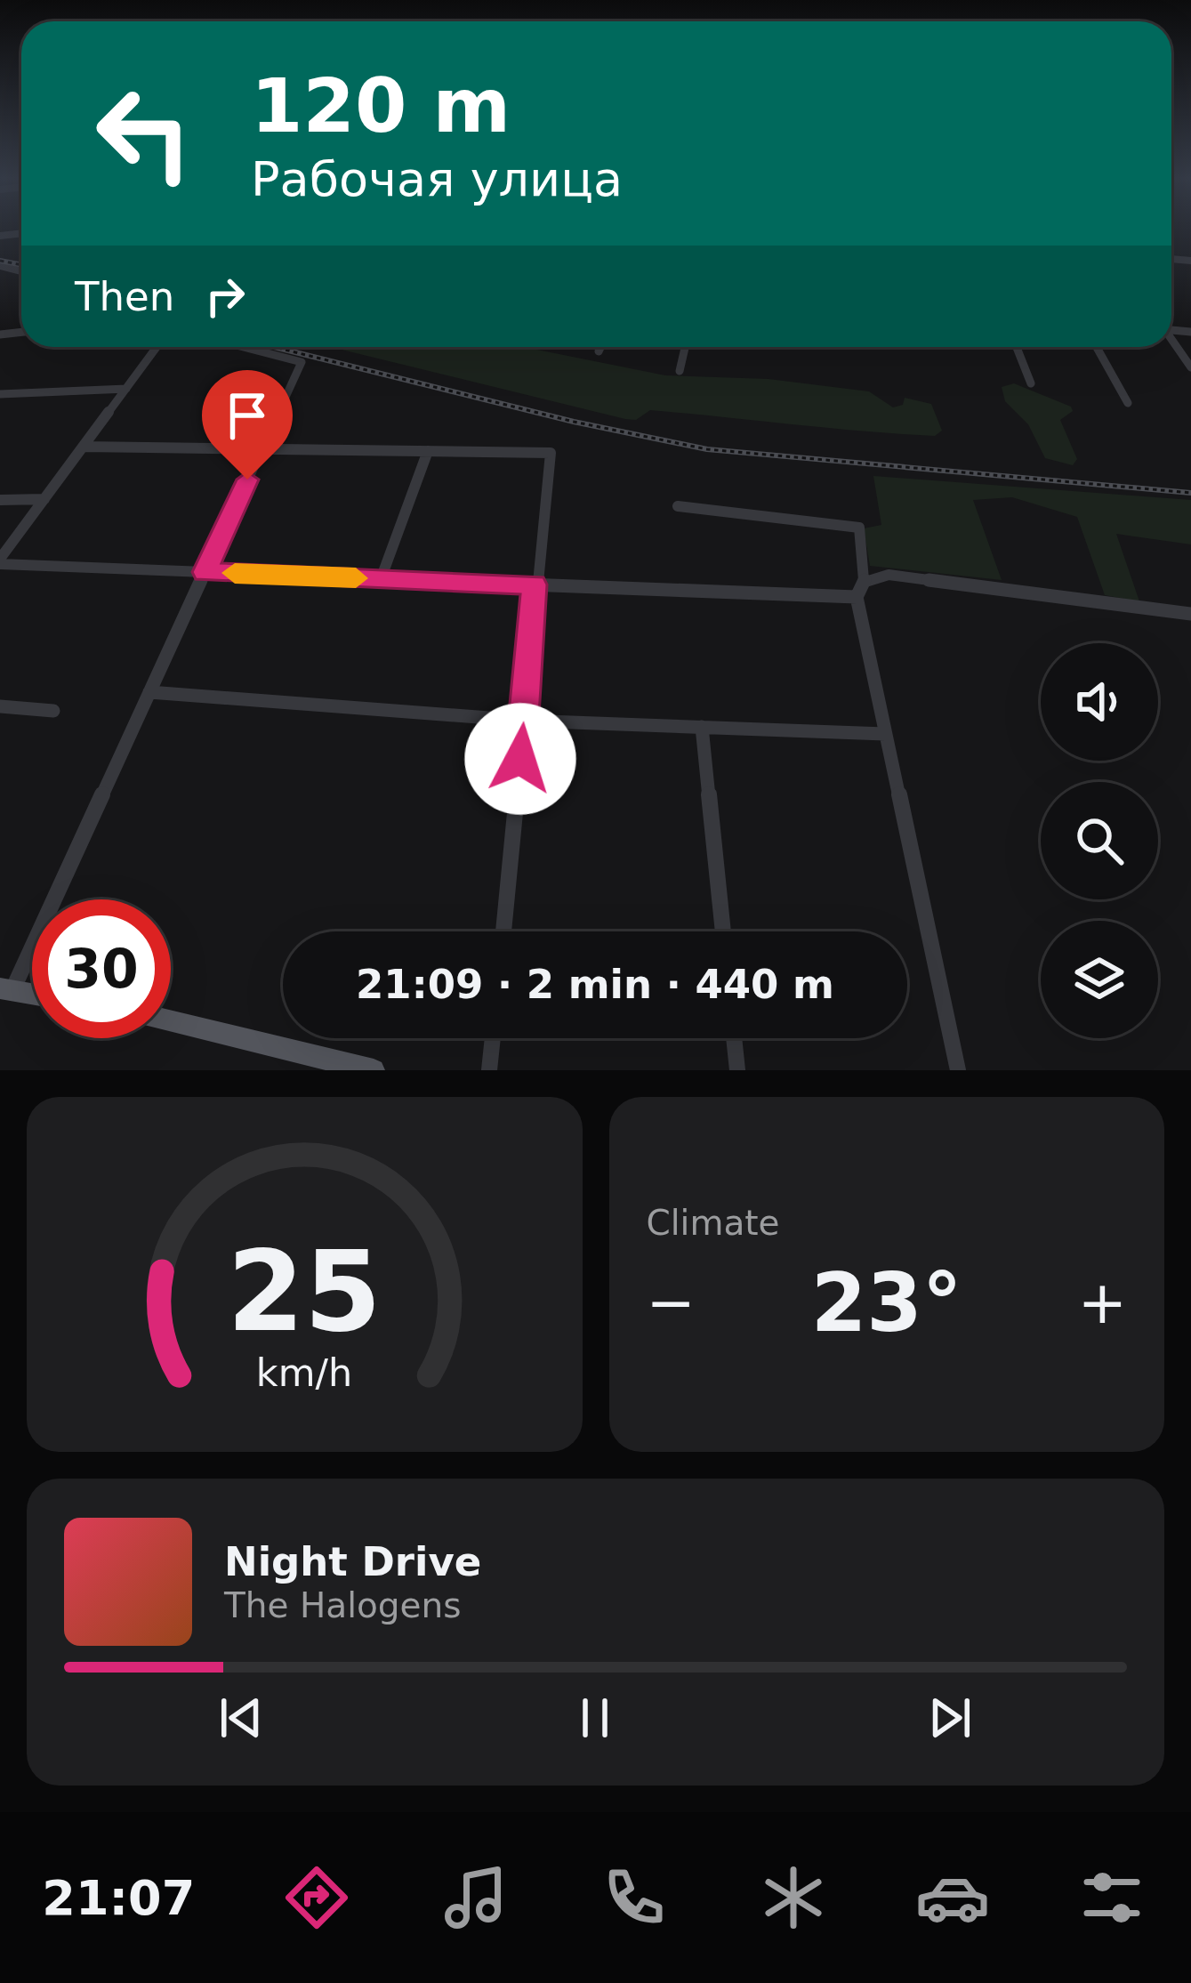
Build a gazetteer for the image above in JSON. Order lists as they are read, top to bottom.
{
  "page": {
    "turn": ["120 m", "Рабочая улица"],
    "then": "Then",
    "limit": "30",
    "trip": "21:09 · 2 min · 440 m",
    "tile": "Climate",
    "heat": ["−", "23°", "+"],
    "song": ["Night Drive", "The Halogens"],
    "tabs": "21:07",
    "gauge": ["25", "km/h"]
  }
}
